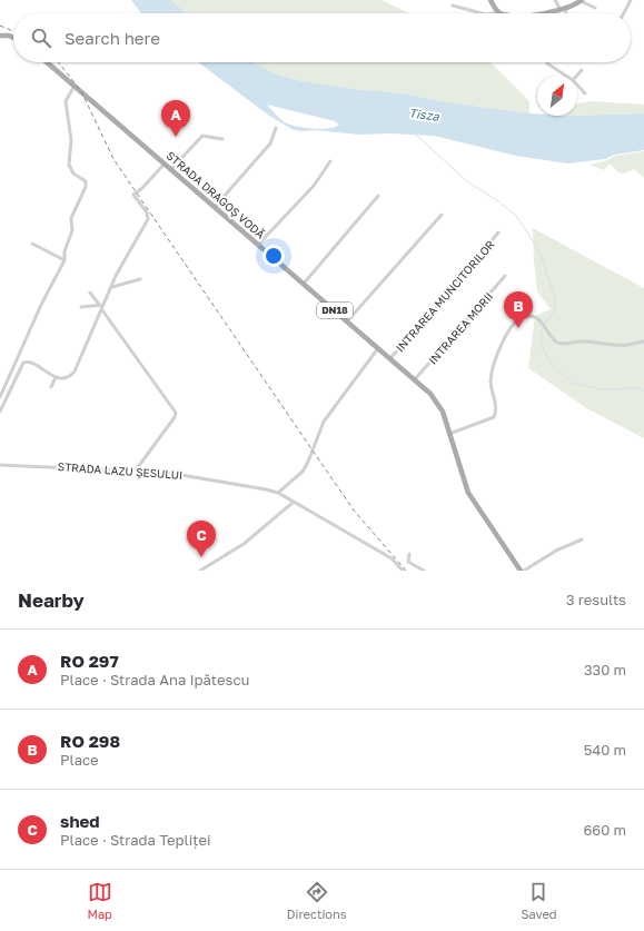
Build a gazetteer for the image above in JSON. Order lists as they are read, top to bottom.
{
  "streets": {
    "main road": ["STRADA DRAGOȘ VODĂ", "DN18"],
    "street": ["INTRAREA MUNCITORILOR", "INTRAREA MORII", "STRADA LAZU ȘESULUI"]
  },
  "crossings": [
    ["STRADA DRAGOȘ VODĂ", "INTRAREA MUNCITORILOR"],
    ["STRADA DRAGOȘ VODĂ", "INTRAREA MORII"]
  ],
  "water": ["Tisza"],
  "north": "top right",
  "page": {
    "search": "Search here",
    "pins": ["A", "B", "C"],
    "heading": ["Nearby", "3 results"],
    "list": [
      {
        "mark": "A",
        "name": "RO 297",
        "note": "Place · Strada Ana Ipătescu",
        "value": "330 m"
      },
      {
        "mark": "B",
        "name": "RO 298",
        "note": "Place",
        "value": "540 m"
      },
      {
        "mark": "C",
        "name": "shed",
        "note": "Place · Strada Tepliței",
        "value": "660 m"
      }
    ],
    "nav": ["Map", "Directions", "Saved"]
  }
}
